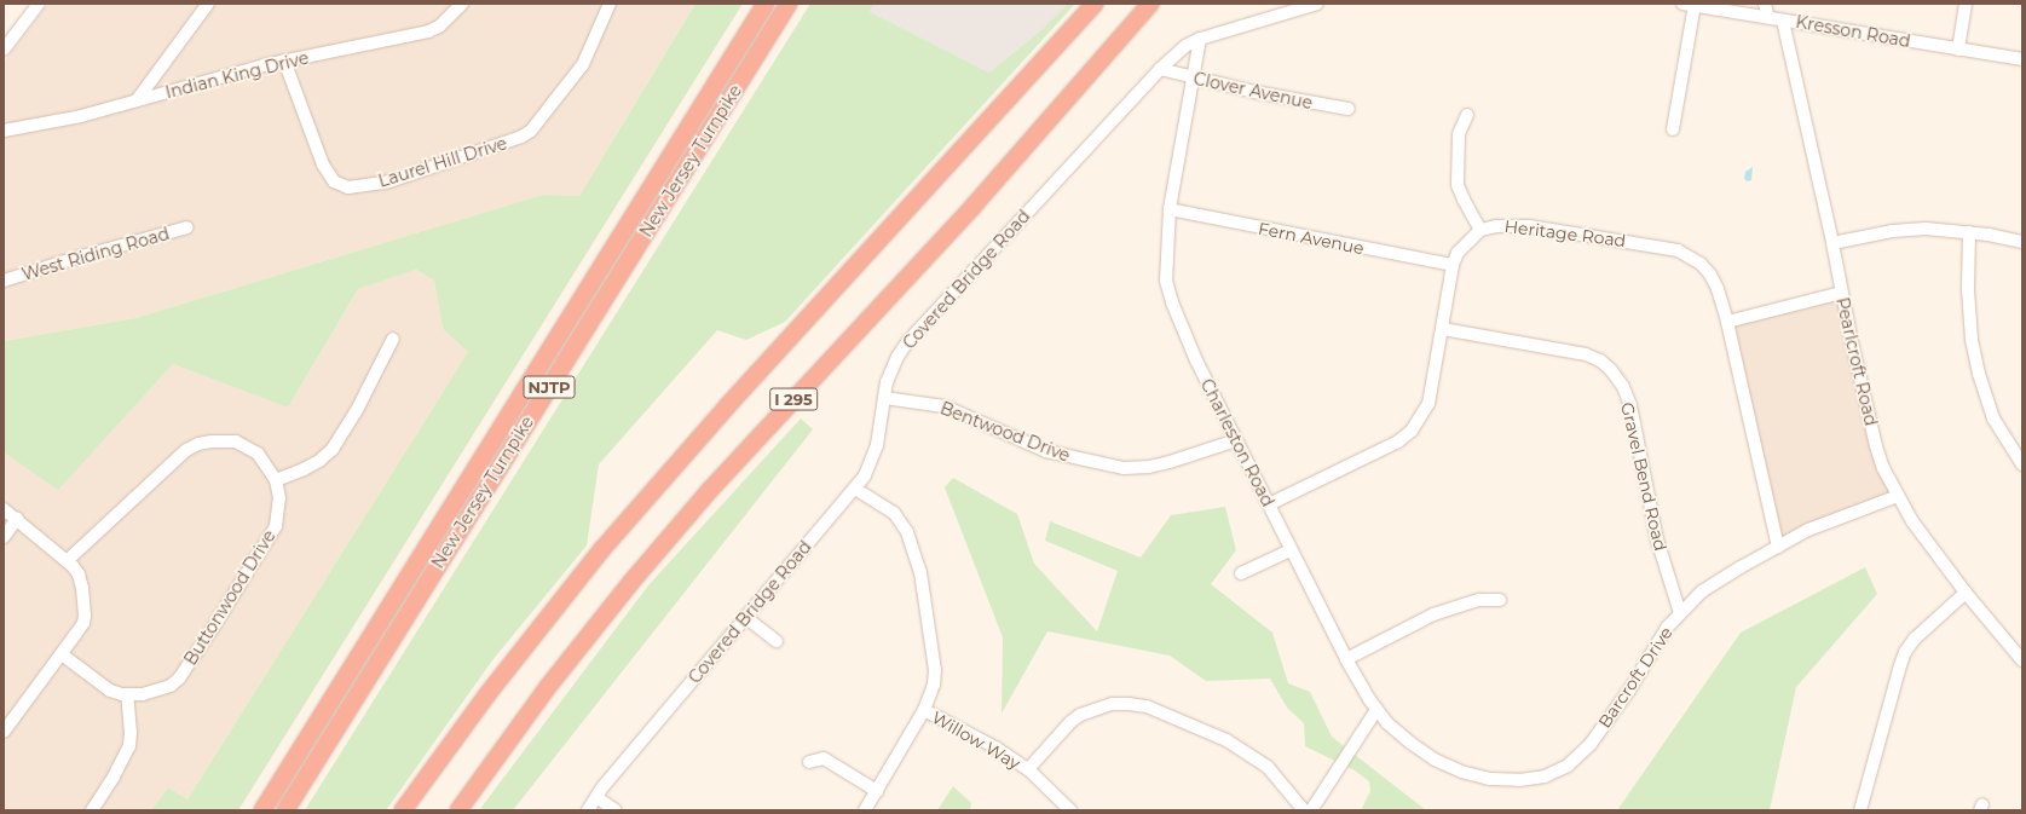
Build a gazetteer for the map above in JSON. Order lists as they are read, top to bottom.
{
  "streets": {
    "highway": ["New Jersey Turnpike", "NJTP", "I 295"],
    "street": [
      "Kresson Road",
      "Indian King Drive",
      "Clover Avenue",
      "Laurel Hill Drive",
      "Heritage Road",
      "Fern Avenue",
      "West Riding Road",
      "Covered Bridge Road",
      "Pearlcroft Road",
      "Bentwood Drive",
      "Charleston Road",
      "Gravel Bend Road",
      "Buttonwood Drive",
      "Barcroft Drive",
      "Willow Way"
    ]
  },
  "crossings": [
    ["Kresson Road", "Pearlcroft Road"],
    ["Indian King Drive", "Laurel Hill Drive"],
    ["Clover Avenue", "Covered Bridge Road"],
    ["Clover Avenue", "Charleston Road"],
    ["Heritage Road", "Fern Avenue"],
    ["Heritage Road", "Charleston Road"],
    ["Heritage Road", "Gravel Bend Road"],
    ["Heritage Road", "Barcroft Drive"],
    ["Fern Avenue", "Charleston Road"],
    ["Covered Bridge Road", "Bentwood Drive"],
    ["Covered Bridge Road", "Charleston Road"],
    ["Pearlcroft Road", "Barcroft Drive"],
    ["Bentwood Drive", "Charleston Road"],
    ["Charleston Road", "Barcroft Drive"],
    ["Gravel Bend Road", "Barcroft Drive"]
  ]
}
